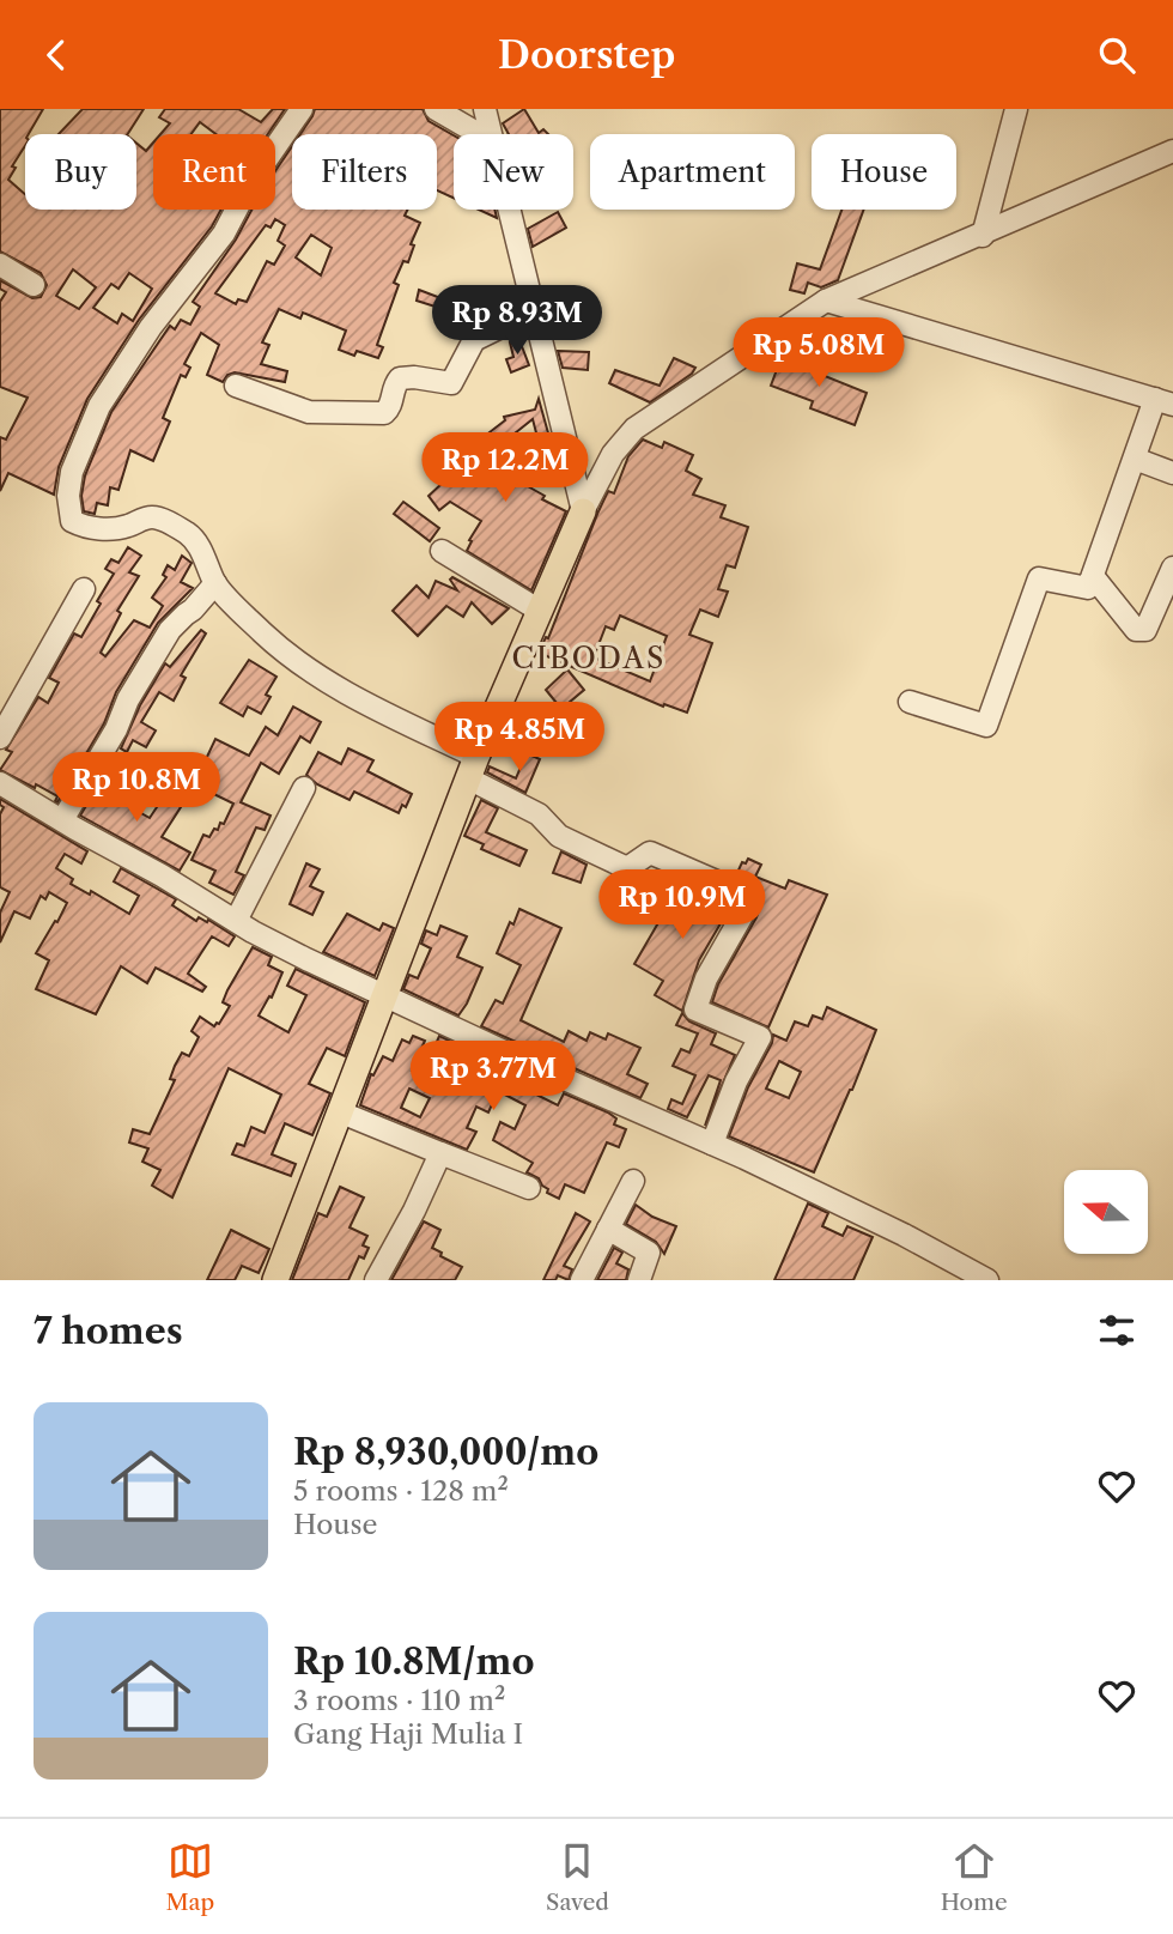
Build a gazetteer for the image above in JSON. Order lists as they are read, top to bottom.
{
  "districts": ["CIBODAS"],
  "north": "left",
  "page": {
    "header": "Doorstep",
    "chip": [
      "Buy",
      "Rent",
      "Filters",
      "New",
      "Apartment",
      "House"
    ],
    "price": [
      "Rp 8.93M",
      "Rp 5.08M",
      "Rp 12.2M",
      "Rp 4.85M",
      "Rp 10.8M",
      "Rp 10.9M",
      "Rp 3.77M"
    ],
    "heading": "7 homes",
    "list": [
      {
        "name": "Rp 8,930,000/mo",
        "note": "5 rooms · 128 m² · House"
      },
      {
        "name": "Rp 10.8M/mo",
        "note": "3 rooms · 110 m² · Gang Haji Mulia I"
      }
    ],
    "tabs": ["Map", "Saved", "Home"]
  }
}
